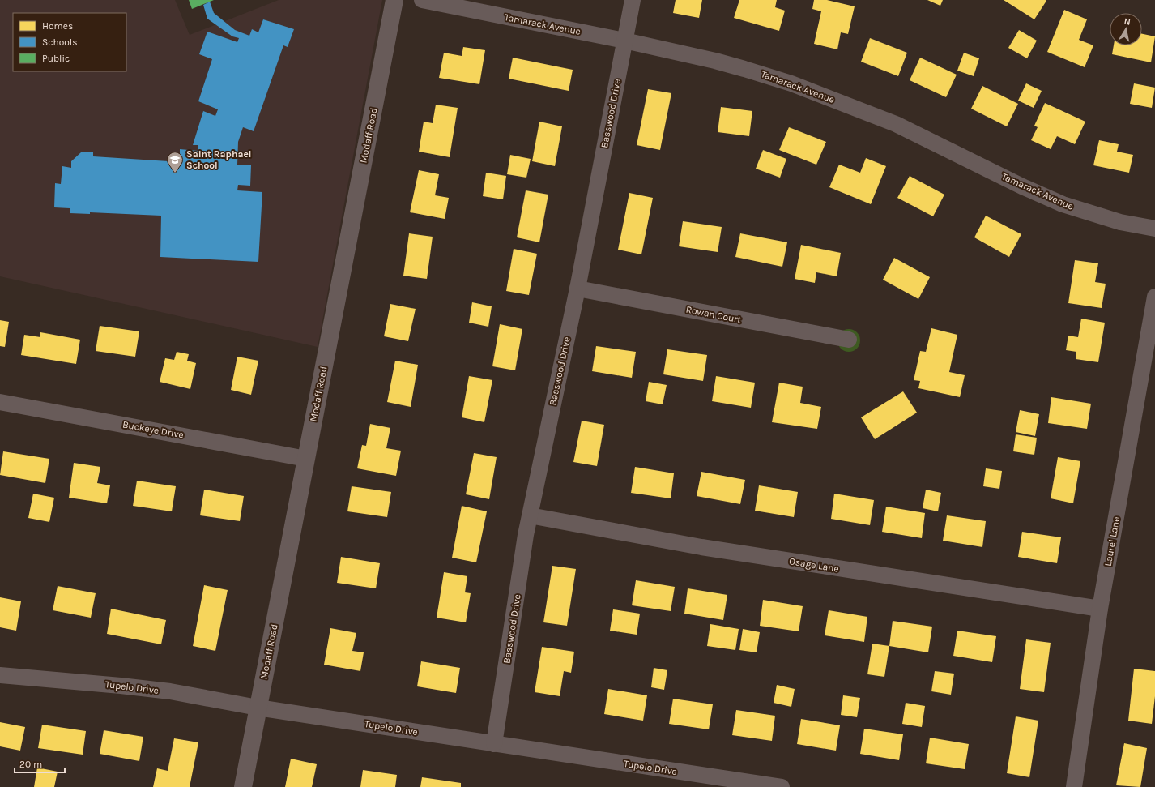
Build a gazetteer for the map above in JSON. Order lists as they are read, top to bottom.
{
  "streets": {
    "street": [
      "Tamarack Avenue",
      "Basswood Drive",
      "Modaff Road",
      "Rowan Court",
      "Buckeye Drive",
      "Laurel Lane",
      "Osage Lane",
      "Tupelo Drive"
    ]
  },
  "crossings": [
    ["Tamarack Avenue", "Basswood Drive"],
    ["Basswood Drive", "Rowan Court"],
    ["Basswood Drive", "Osage Lane"],
    ["Basswood Drive", "Tupelo Drive"],
    ["Modaff Road", "Buckeye Drive"],
    ["Modaff Road", "Tupelo Drive"],
    ["Laurel Lane", "Osage Lane"]
  ],
  "places": {
    "school or university": ["Saint Raphael School"]
  },
  "legend": ["Homes", "Schools", "Public"],
  "scale_bar": "20 m",
  "north": "top"
}
